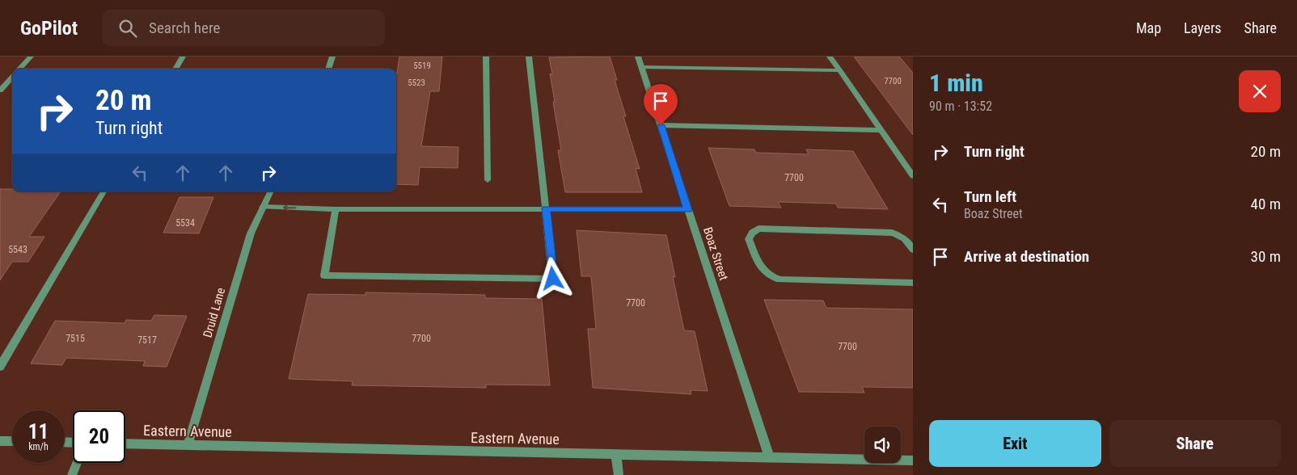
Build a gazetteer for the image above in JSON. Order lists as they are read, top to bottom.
{
  "streets": {
    "street": ["Boaz Street", "Druid Lane", "Eastern Avenue"]
  },
  "crossings": [
    ["Boaz Street", "Eastern Avenue"],
    ["Druid Lane", "Eastern Avenue"]
  ],
  "house_numbers": [
    "5519",
    "7700",
    "5523",
    "7700",
    "5534",
    "5543",
    "7700",
    "7515",
    "7700",
    "7517",
    "7700"
  ],
  "page": {
    "header": "GoPilot",
    "search": "Search here",
    "nav": ["Map", "Layers", "Share"],
    "heading": ["1 min", "90 m · 13:52"],
    "turn": ["20 m", "Turn right"],
    "list": [
      {
        "name": "Turn right",
        "value": "20 m"
      },
      {
        "name": "Turn left",
        "note": "Boaz Street",
        "value": "40 m"
      },
      {
        "name": "Arrive at destination",
        "value": "30 m"
      }
    ],
    "speed": "11 km/h",
    "limit": "20",
    "buttons": ["Exit", "Share"]
  }
}
